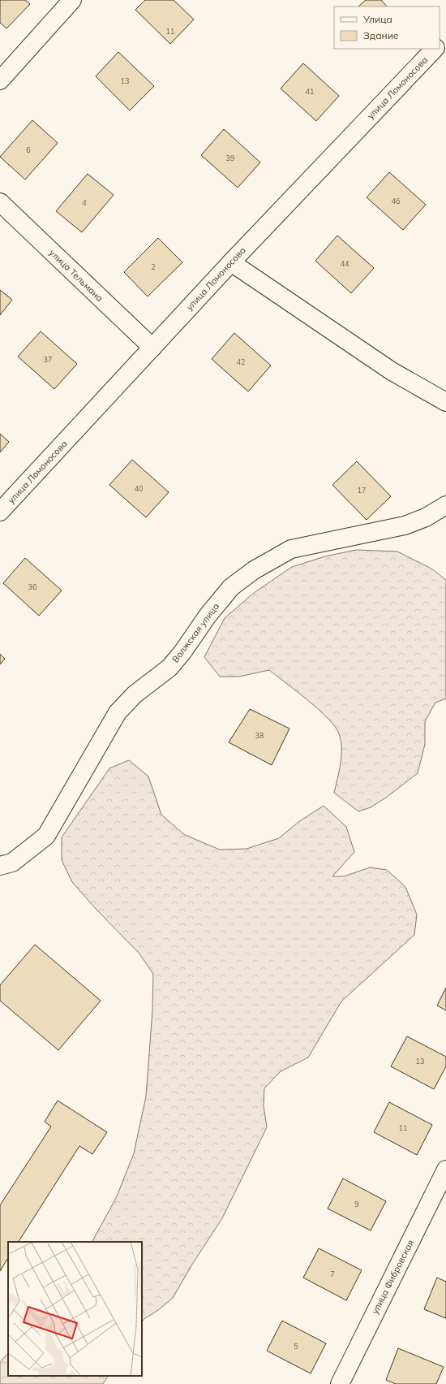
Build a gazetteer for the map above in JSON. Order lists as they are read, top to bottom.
{
  "streets": {
    "street": [
      "улица Ломоносова",
      "улица Тельмана",
      "Волжская улица",
      "улица Фибровская"
    ]
  },
  "crossings": [
    ["улица Ломоносова", "улица Тельмана"]
  ],
  "house_numbers": [
    "11",
    "13",
    "41",
    "6",
    "39",
    "46",
    "4",
    "44",
    "2",
    "37",
    "42",
    "40",
    "17",
    "36",
    "38",
    "13",
    "11",
    "9",
    "7",
    "5"
  ],
  "legend": ["Улица", "Здание"]
}
